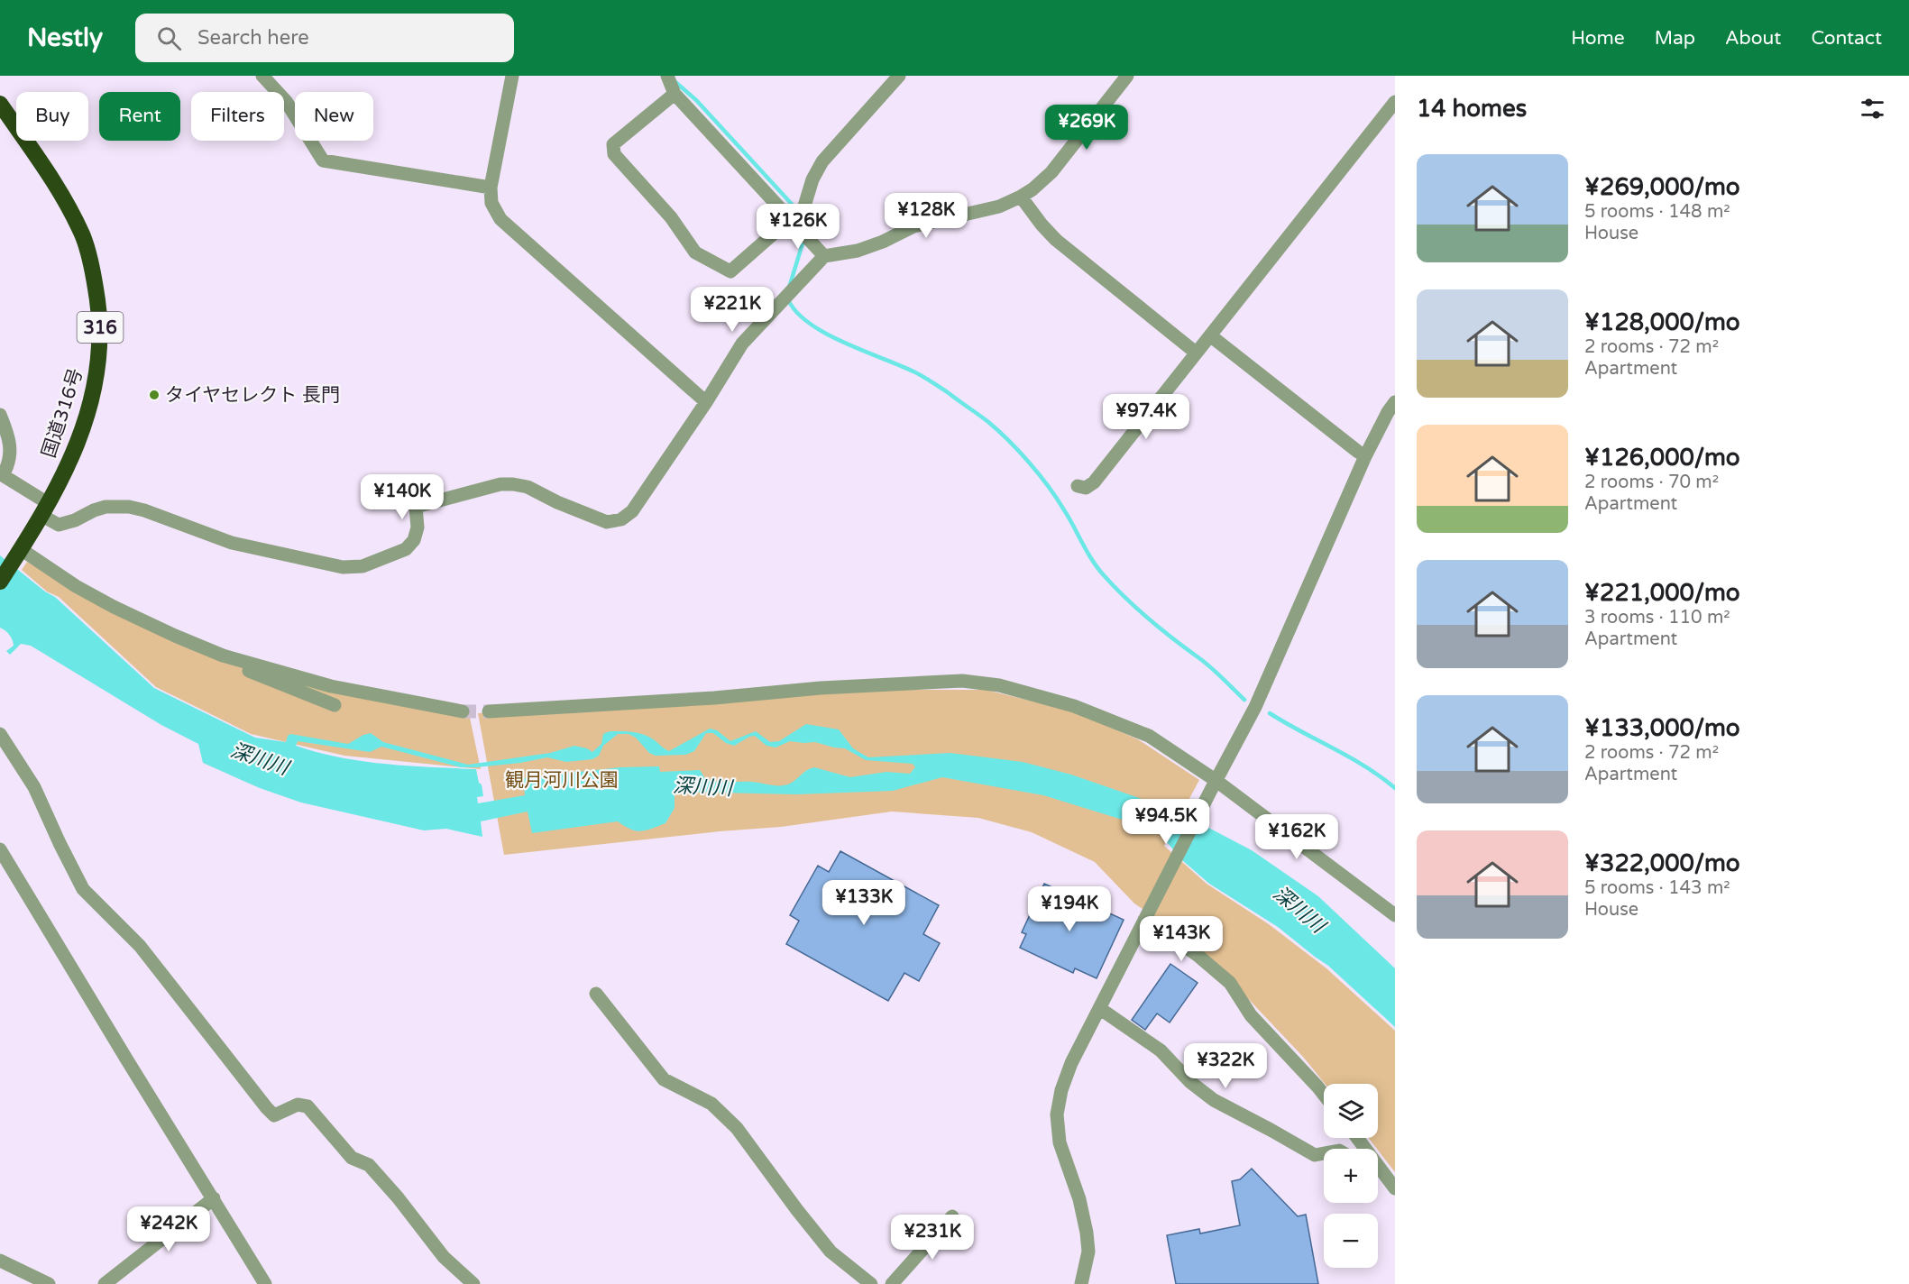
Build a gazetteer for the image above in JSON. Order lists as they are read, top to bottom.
{
  "streets": {
    "highway": ["316", "国道316号"]
  },
  "water": ["深川川"],
  "parks": ["観月河川公園"],
  "places": ["タイヤセレクト 長門"],
  "page": {
    "header": "Nestly",
    "search": "Search here",
    "nav": [
      "Home",
      "Map",
      "About",
      "Contact"
    ],
    "heading": "14 homes",
    "chip": [
      "Buy",
      "Rent",
      "Filters",
      "New"
    ],
    "price": [
      "¥269K",
      "¥128K",
      "¥126K",
      "¥221K",
      "¥97.4K",
      "¥140K",
      "¥94.5K",
      "¥162K",
      "¥133K",
      "¥194K",
      "¥143K",
      "¥322K",
      "¥242K",
      "¥231K"
    ],
    "list": [
      {
        "name": "¥269,000/mo",
        "note": "5 rooms · 148 m² · House"
      },
      {
        "name": "¥128,000/mo",
        "note": "2 rooms · 72 m² · Apartment"
      },
      {
        "name": "¥126,000/mo",
        "note": "2 rooms · 70 m² · Apartment"
      },
      {
        "name": "¥221,000/mo",
        "note": "3 rooms · 110 m² · Apartment"
      },
      {
        "name": "¥133,000/mo",
        "note": "2 rooms · 72 m² · Apartment"
      },
      {
        "name": "¥322,000/mo",
        "note": "5 rooms · 143 m² · House"
      }
    ],
    "map_buttons": ["+", "−"]
  }
}
